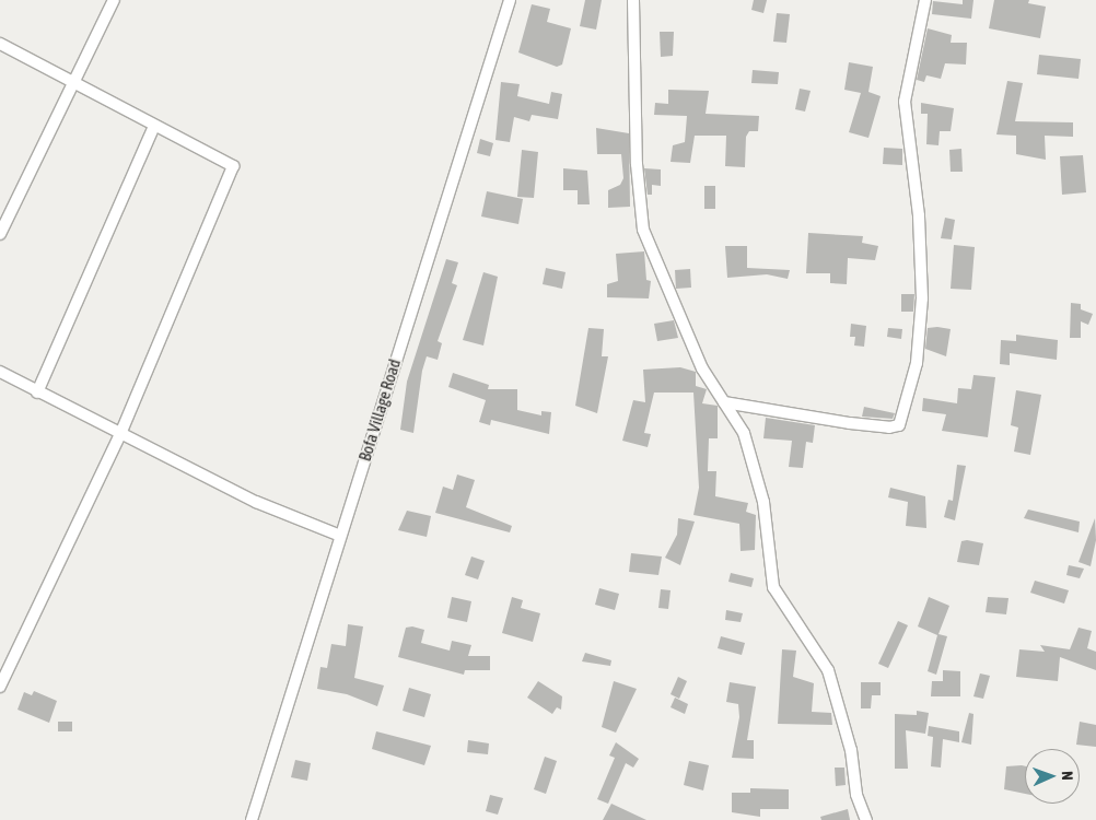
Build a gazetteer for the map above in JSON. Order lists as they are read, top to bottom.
{
  "streets": {
    "street": ["Bofa Village Road"]
  },
  "north": "right"
}
